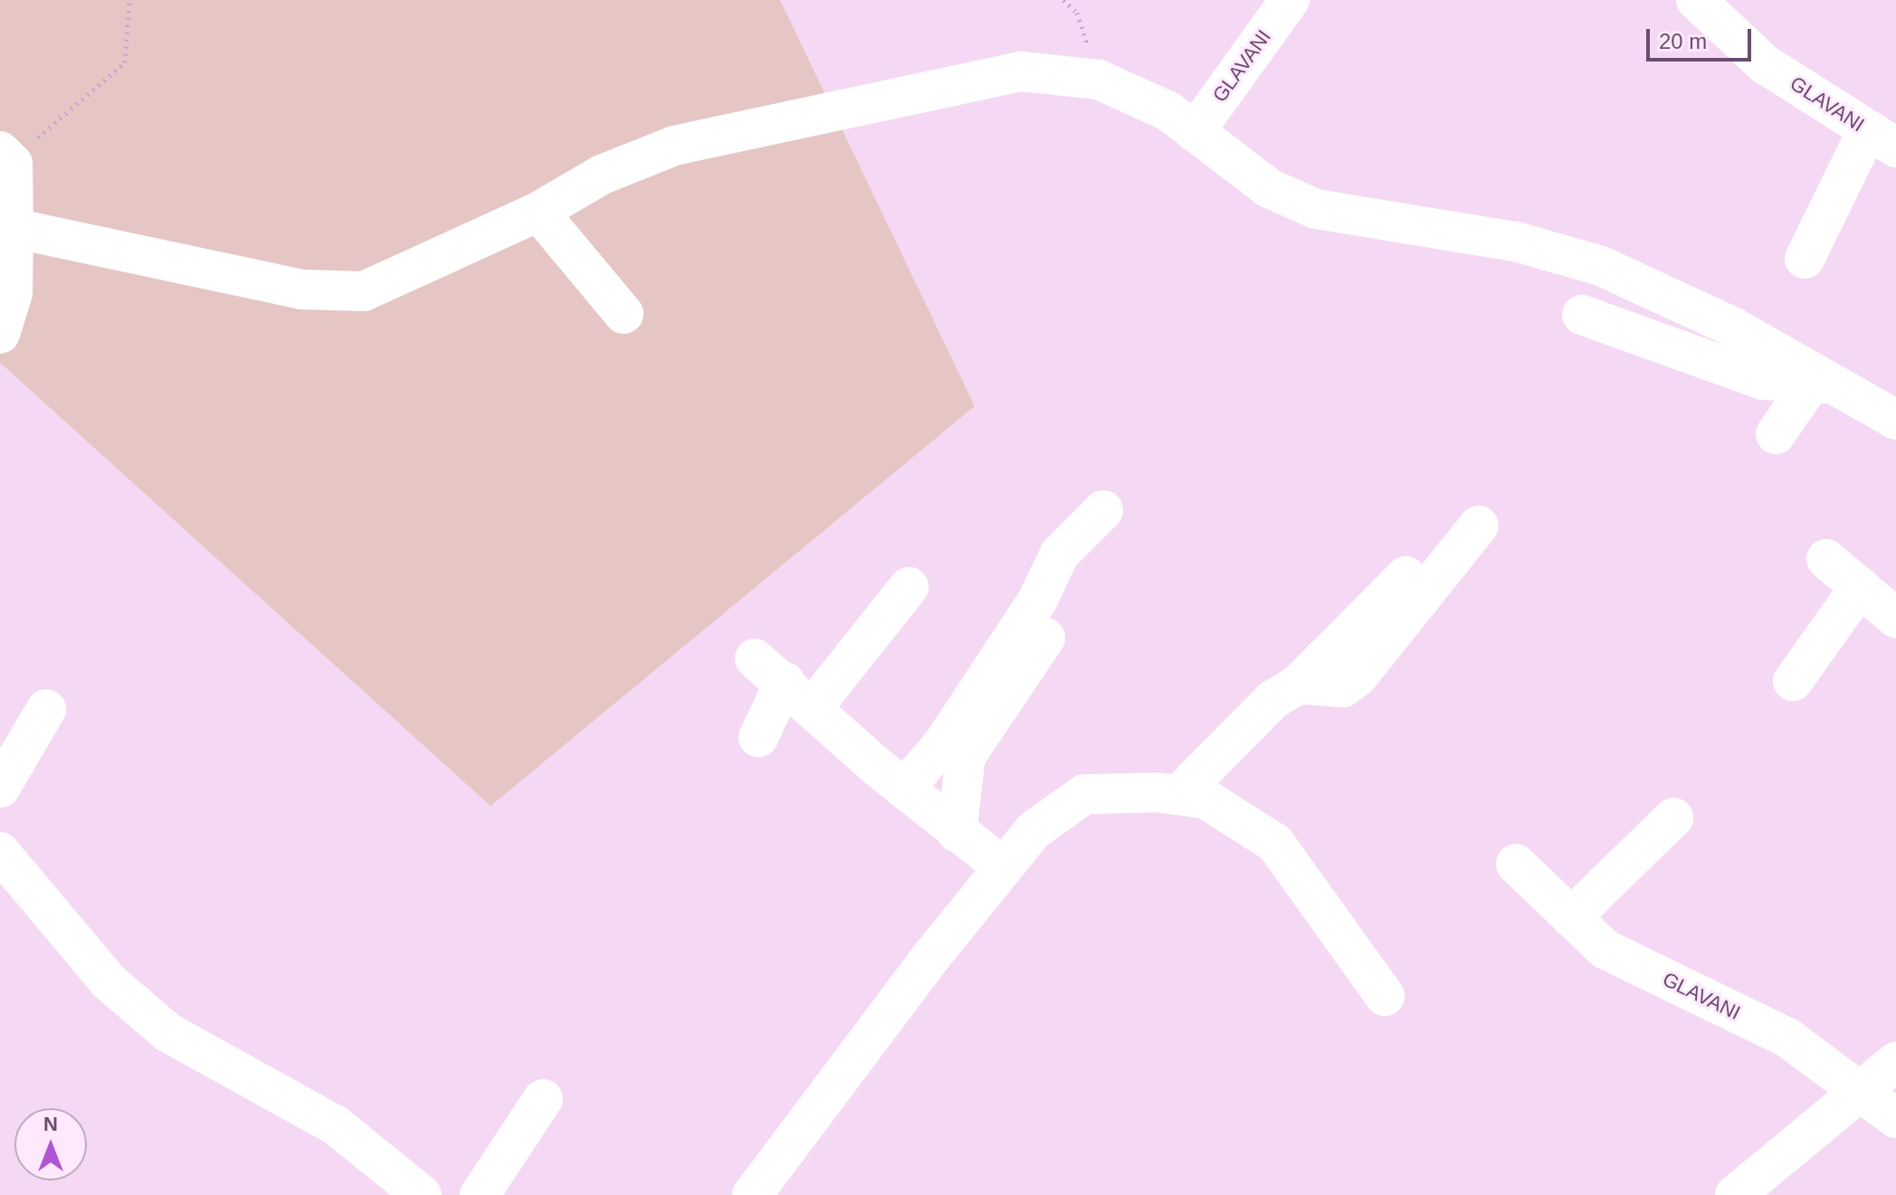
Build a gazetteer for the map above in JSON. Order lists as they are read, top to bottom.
{
  "streets": {
    "street": ["GLAVANI"]
  },
  "scale_bar": "20 m",
  "north": "top"
}
